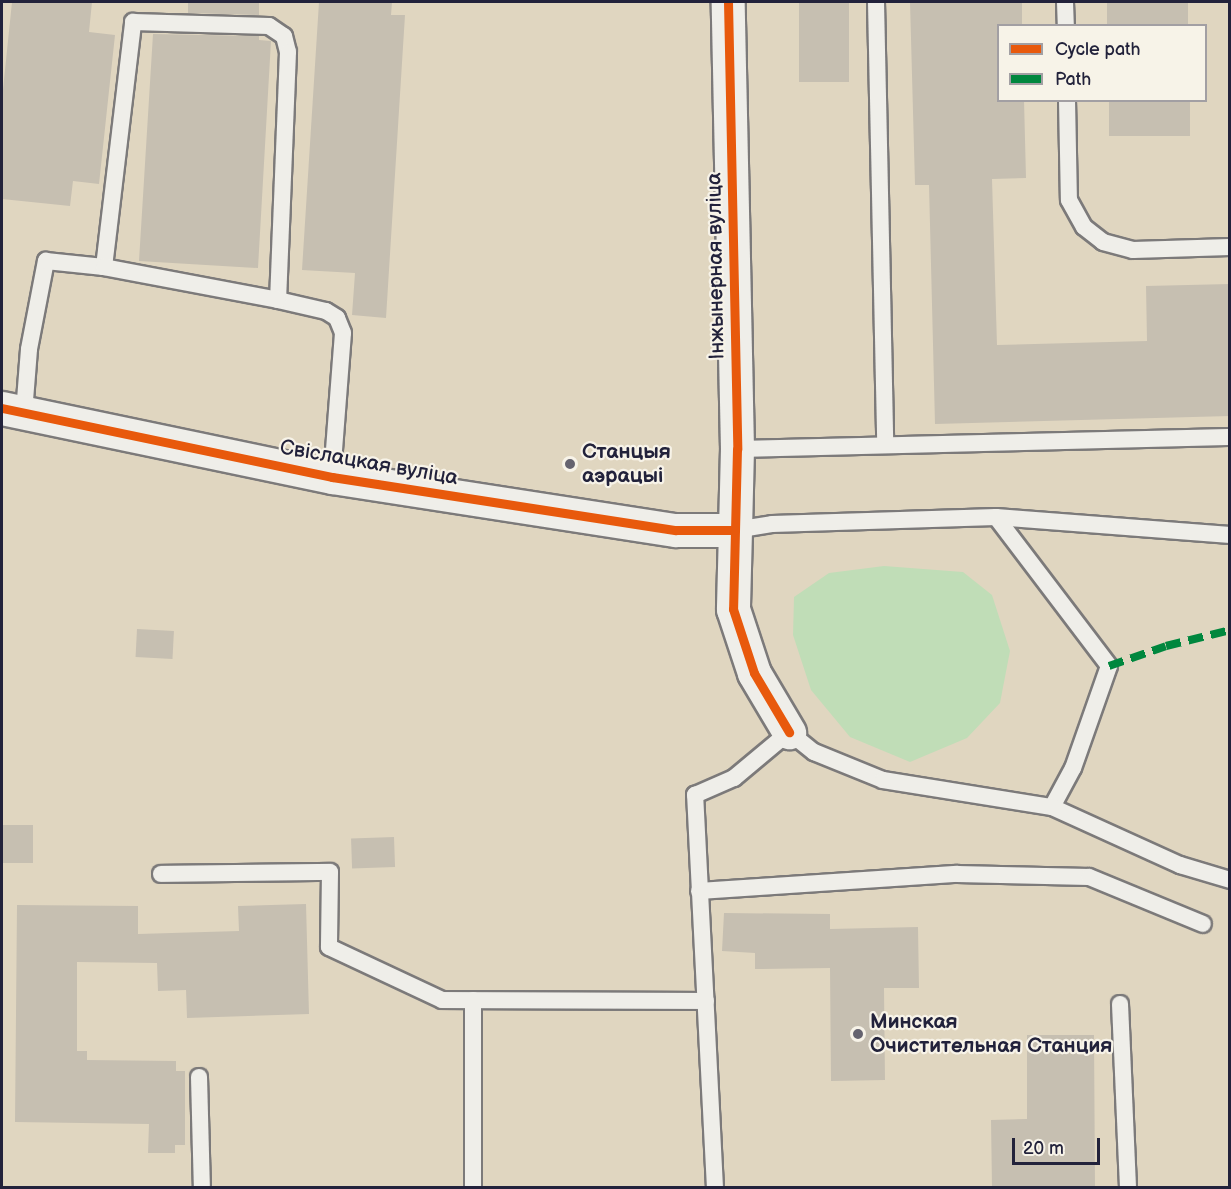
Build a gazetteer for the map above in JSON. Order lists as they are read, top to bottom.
{
  "streets": {
    "street": ["Інжынерная вуліца", "Свіслацкая вуліца"]
  },
  "crossings": [
    ["Інжынерная вуліца", "Свіслацкая вуліца"]
  ],
  "places": ["Станцыя аэрацыі", "Минская Очистительная Станция"],
  "legend": ["Cycle path", "Path"],
  "scale_bar": "20 m"
}
